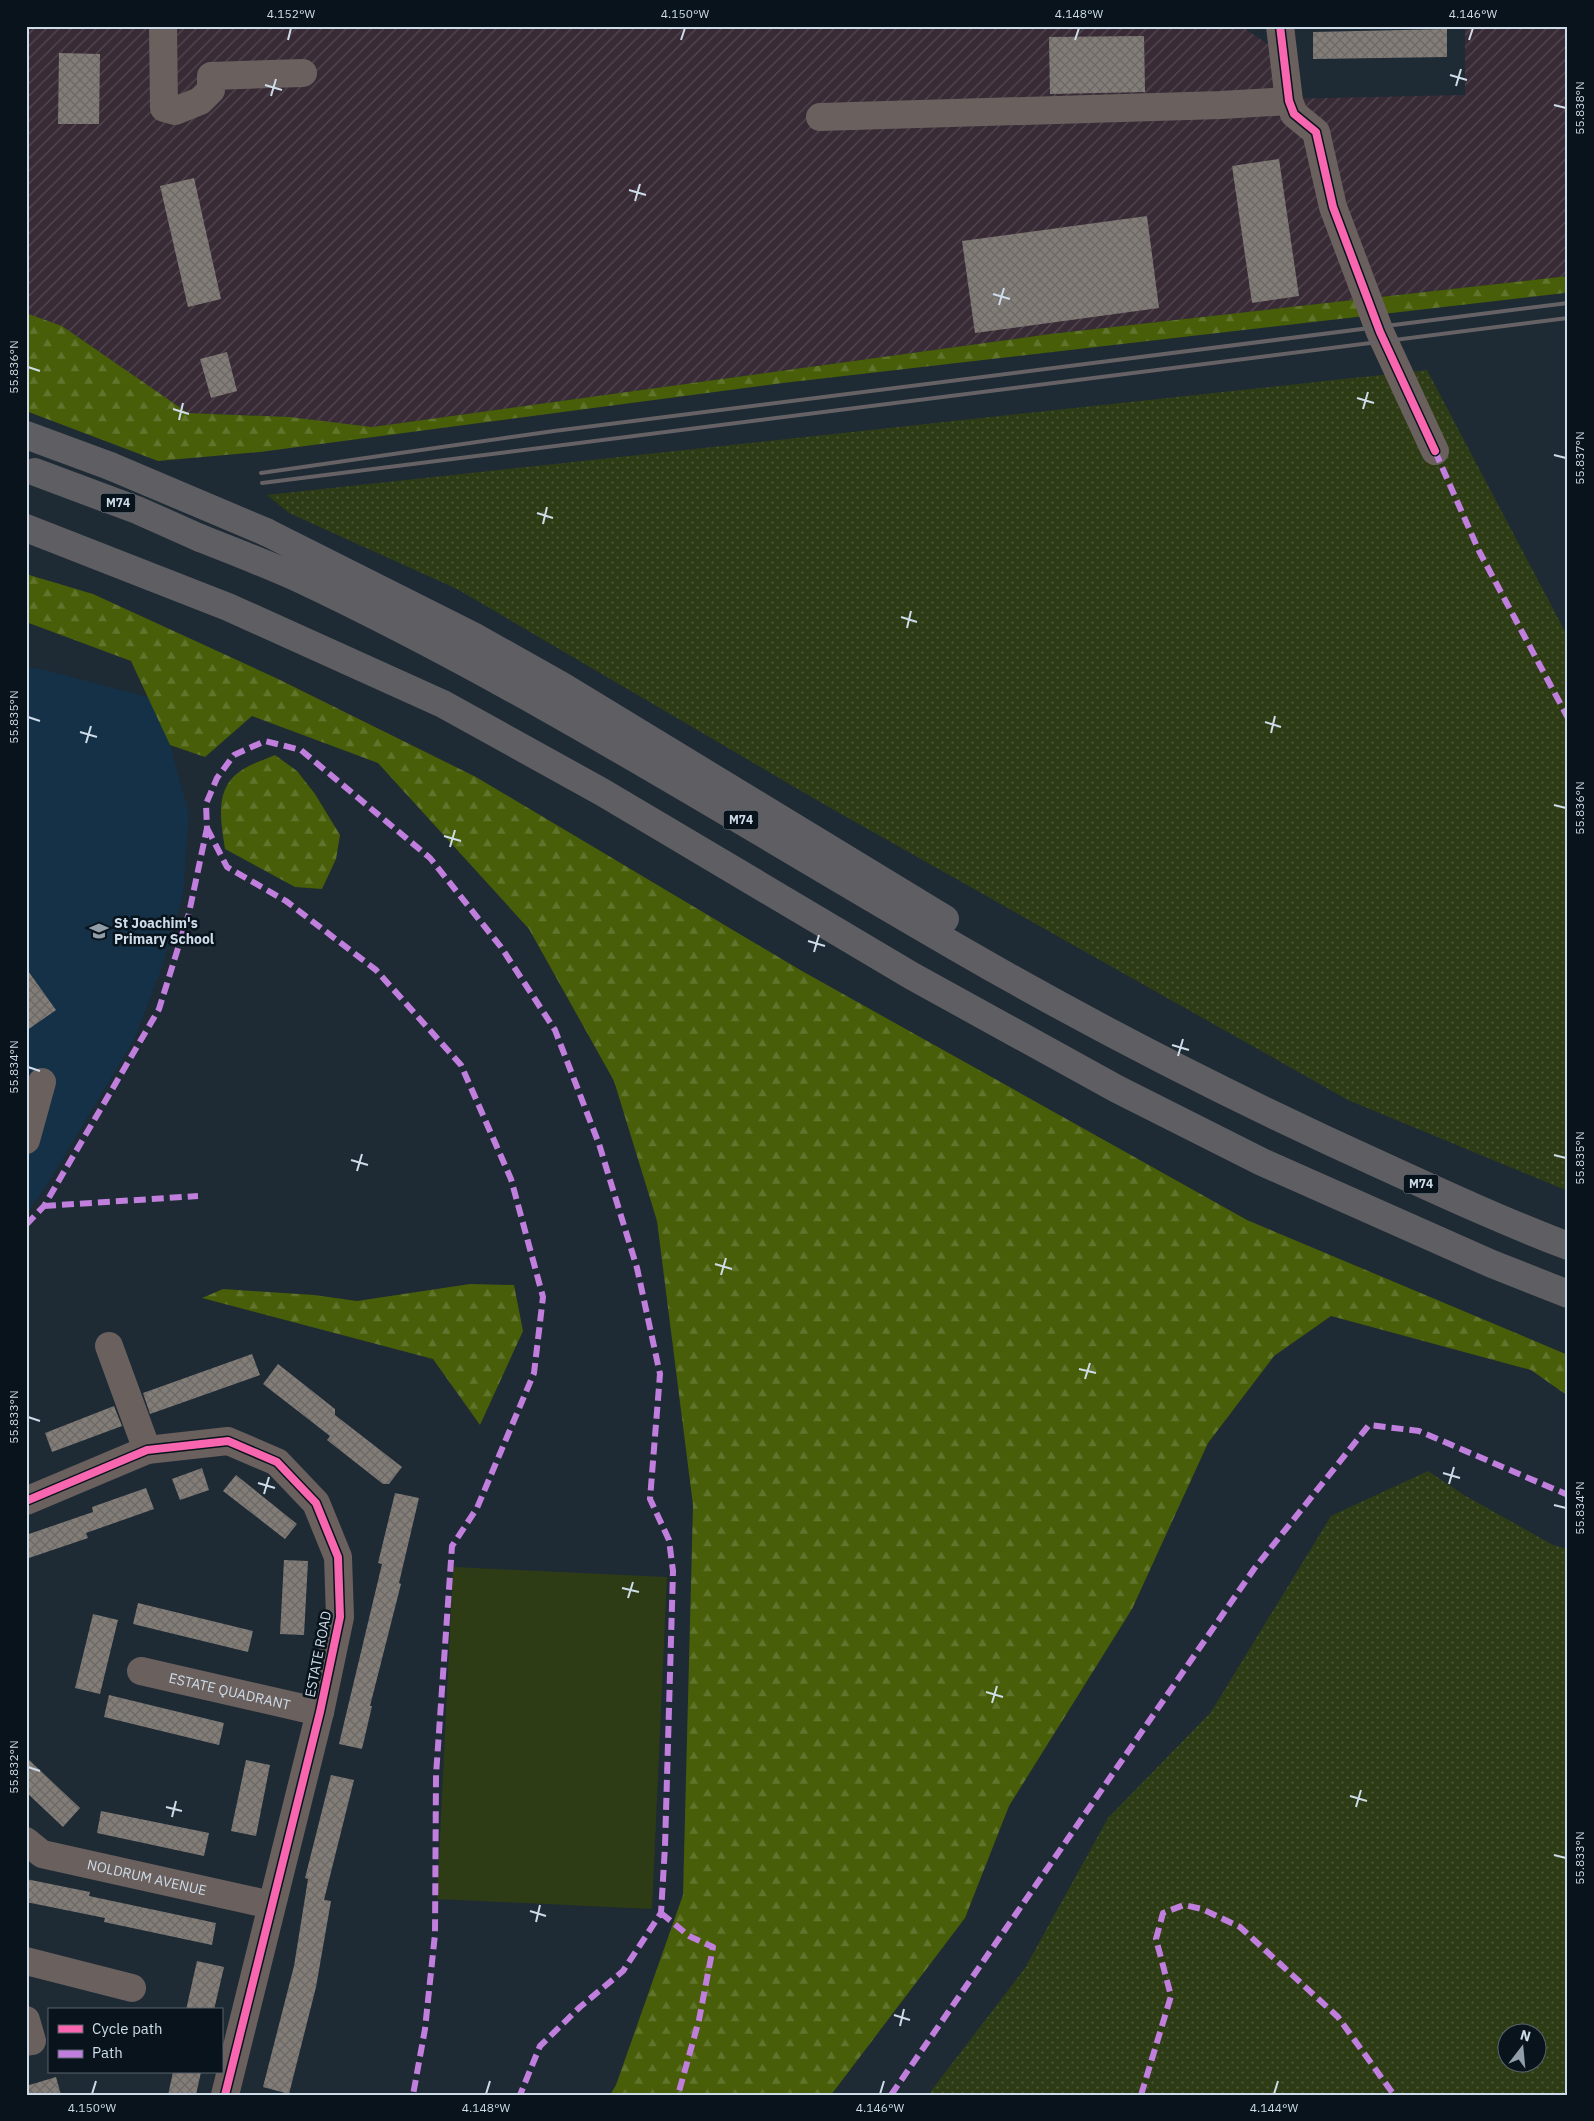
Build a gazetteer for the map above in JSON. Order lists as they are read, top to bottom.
{
  "streets": {
    "highway": ["M74"],
    "street": ["ESTATE ROAD", "ESTATE QUADRANT", "NOLDRUM AVENUE"]
  },
  "crossings": [
    ["ESTATE ROAD", "ESTATE QUADRANT"],
    ["ESTATE ROAD", "NOLDRUM AVENUE"]
  ],
  "places": {
    "school or university": ["St Joachim's Primary School"]
  },
  "legend": ["Cycle path", "Path"],
  "north": "top",
  "coordinates": [
    "4.152°W",
    "4.150°W",
    "4.148°W",
    "4.146°W",
    "55.838°N",
    "55.836°N",
    "55.837°N",
    "55.835°N",
    "55.834°N",
    "55.833°N",
    "55.832°N",
    "4.144°W"
  ]
}
